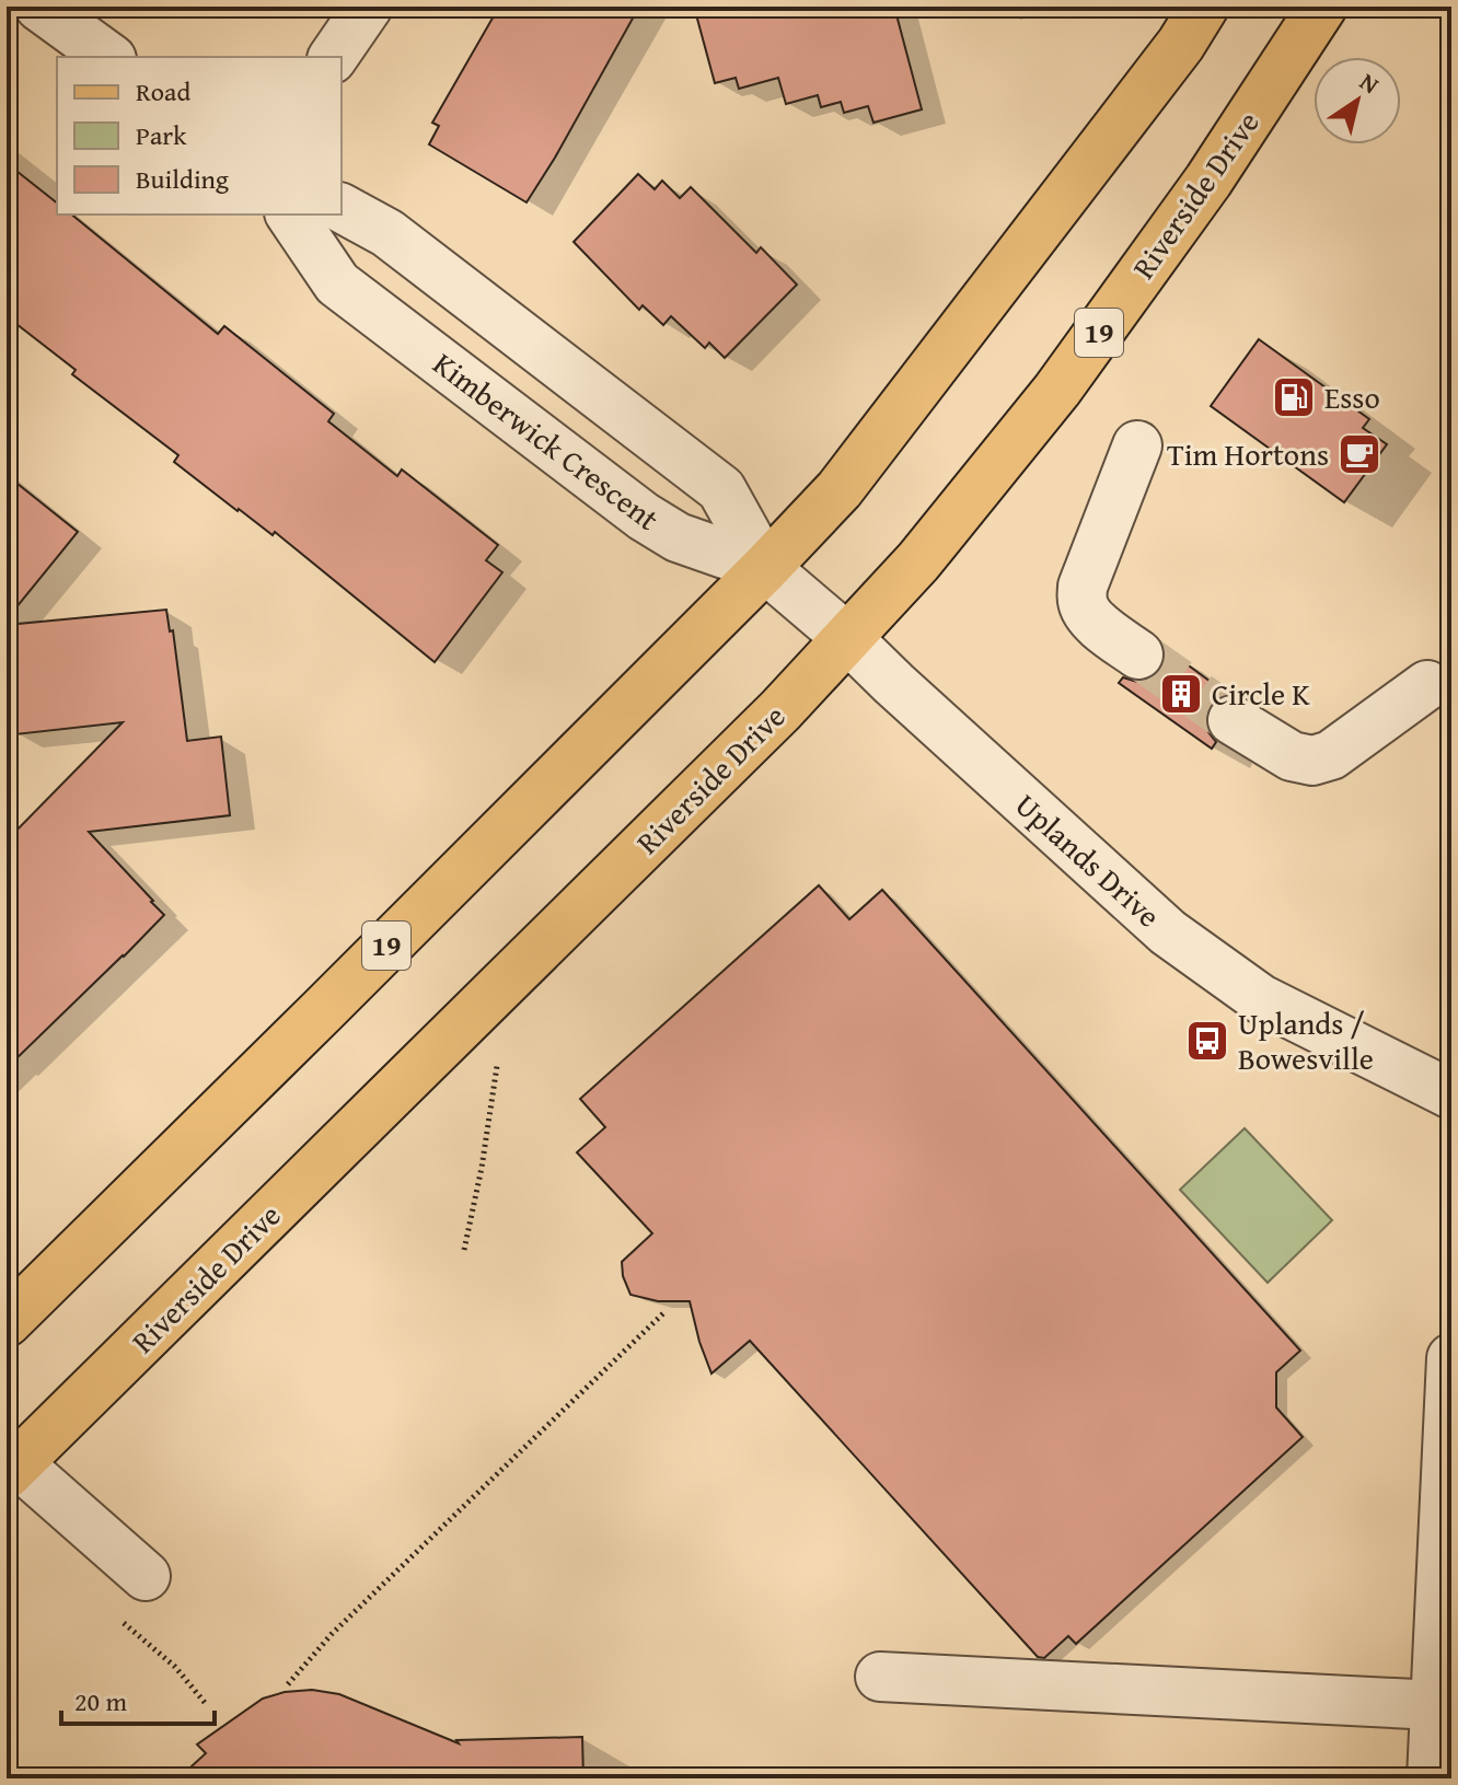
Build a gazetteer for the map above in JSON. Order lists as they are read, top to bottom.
{
  "streets": {
    "main road": ["Riverside Drive", "19"],
    "street": ["Kimberwick Crescent", "Uplands Drive"]
  },
  "crossings": [
    ["Riverside Drive", "Uplands Drive"],
    ["19", "Kimberwick Crescent"],
    ["19", "Uplands Drive"],
    ["Kimberwick Crescent", "Uplands Drive"]
  ],
  "places": {
    "fuel station": ["Esso"],
    "cafe": ["Tim Hortons"],
    "building": ["Circle K"],
    "bus stop": ["Uplands / Bowesville"]
  },
  "legend": ["Road", "Park", "Building"],
  "scale_bar": "20 m",
  "north": "top right"
}
